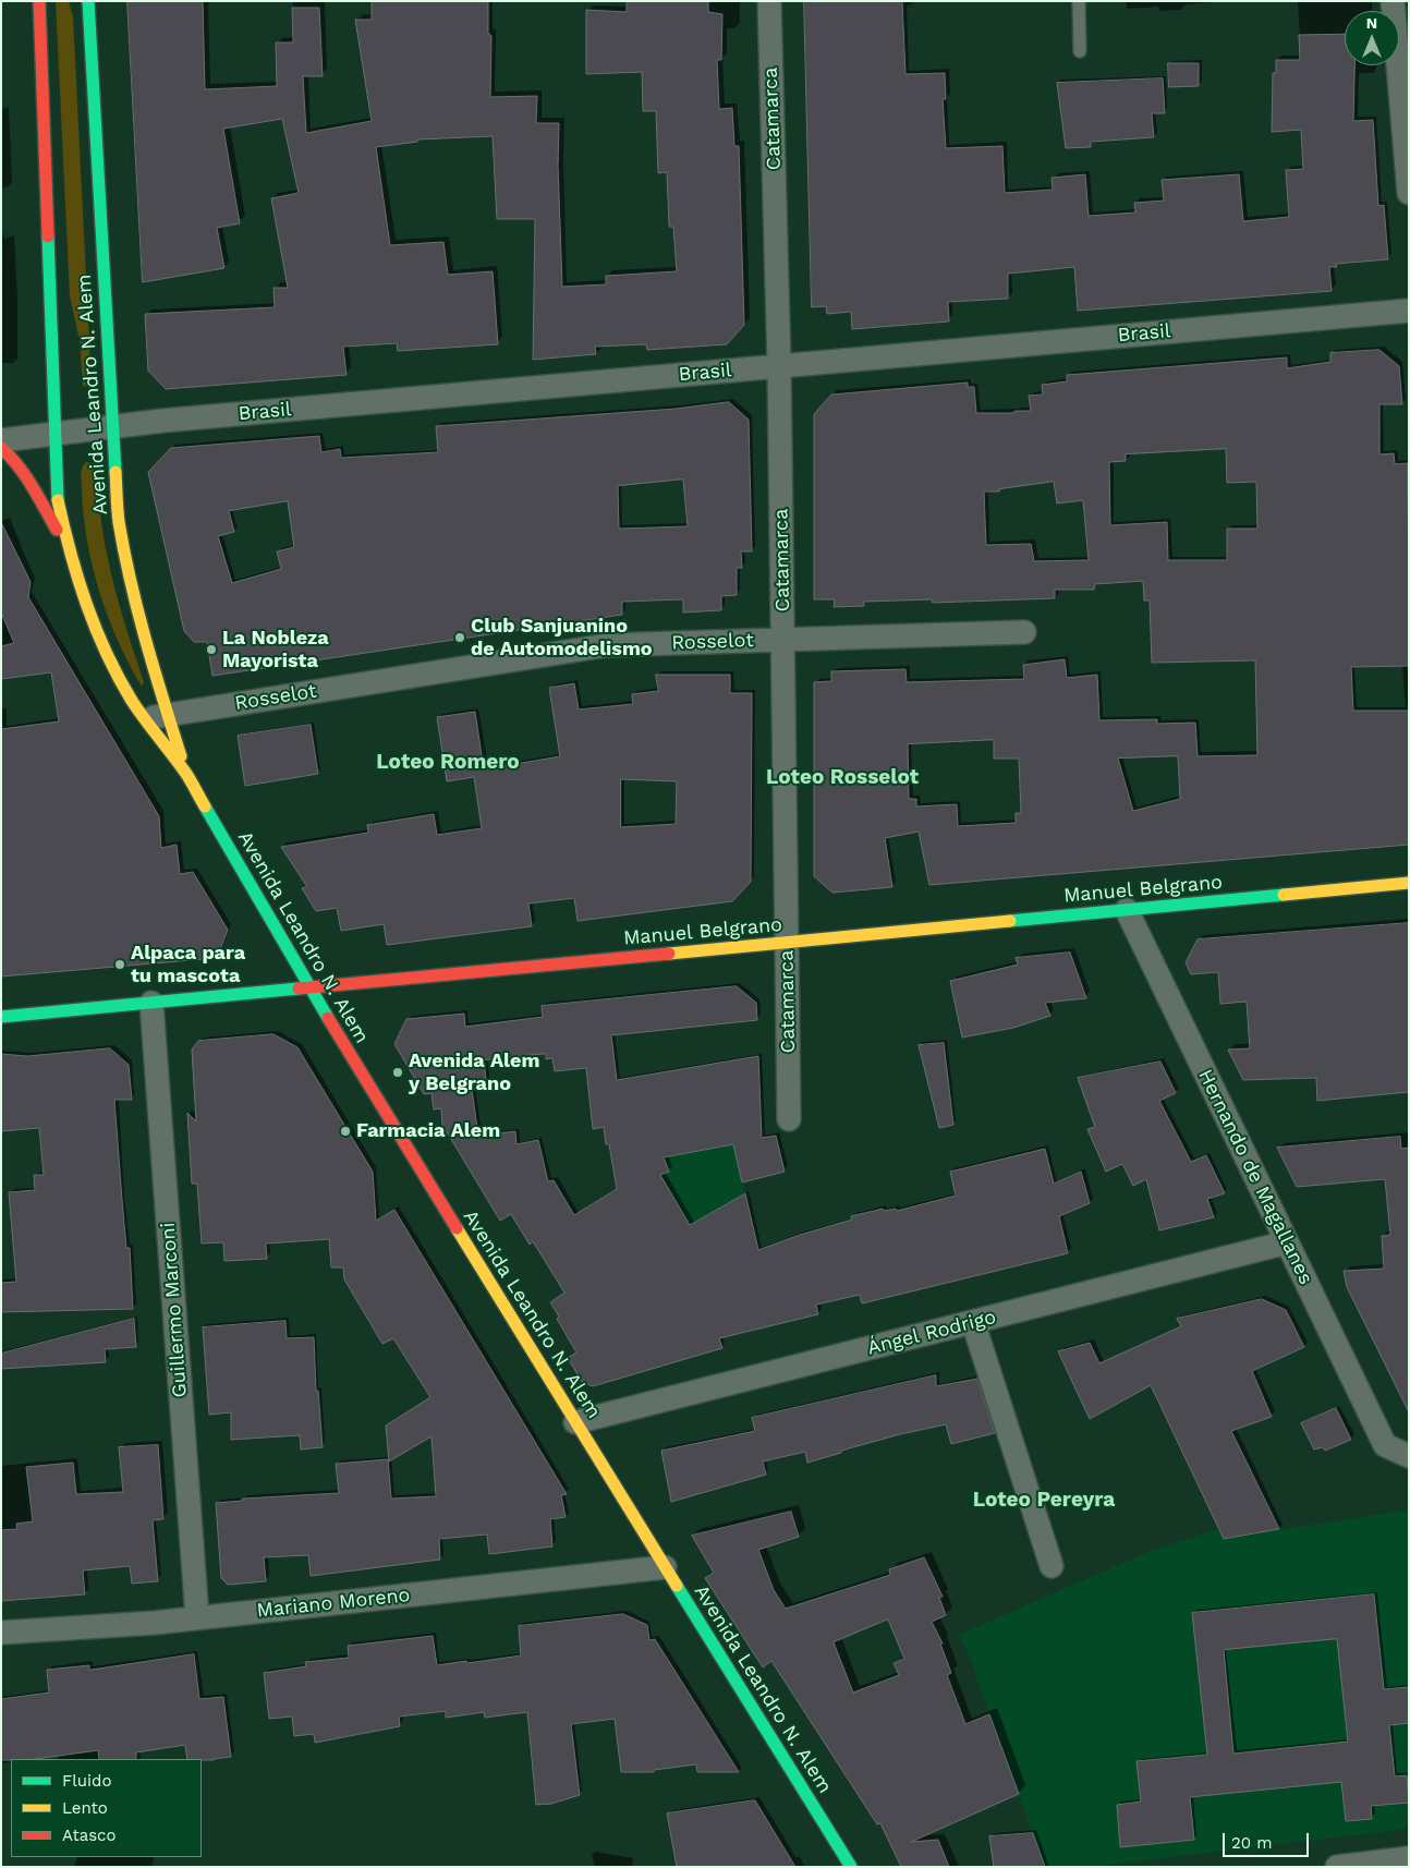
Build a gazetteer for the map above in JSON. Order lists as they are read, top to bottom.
{
  "streets": {
    "street": [
      "Catamarca",
      "Brasil",
      "Avenida Leandro N. Alem",
      "Rosselot",
      "Manuel Belgrano",
      "Hernando de Magallanes",
      "Guillermo Marconi",
      "Ángel Rodrigo",
      "Mariano Moreno"
    ]
  },
  "crossings": [
    ["Catamarca", "Brasil"],
    ["Catamarca", "Rosselot"],
    ["Catamarca", "Manuel Belgrano"],
    ["Brasil", "Avenida Leandro N. Alem"],
    ["Avenida Leandro N. Alem", "Rosselot"],
    ["Avenida Leandro N. Alem", "Manuel Belgrano"],
    ["Avenida Leandro N. Alem", "Ángel Rodrigo"],
    ["Avenida Leandro N. Alem", "Mariano Moreno"],
    ["Manuel Belgrano", "Hernando de Magallanes"],
    ["Manuel Belgrano", "Guillermo Marconi"],
    ["Hernando de Magallanes", "Ángel Rodrigo"],
    ["Guillermo Marconi", "Mariano Moreno"]
  ],
  "districts": ["Loteo Romero", "Loteo Rosselot", "Loteo Pereyra"],
  "places": [
    "Club Sanjuanino de Automodelismo",
    "La Nobleza Mayorista",
    "Alpaca para tu mascota",
    "Avenida Alem y Belgrano",
    "Farmacia Alem"
  ],
  "legend": ["Fluido", "Lento", "Atasco"],
  "scale_bar": "20 m",
  "north": "top"
}
